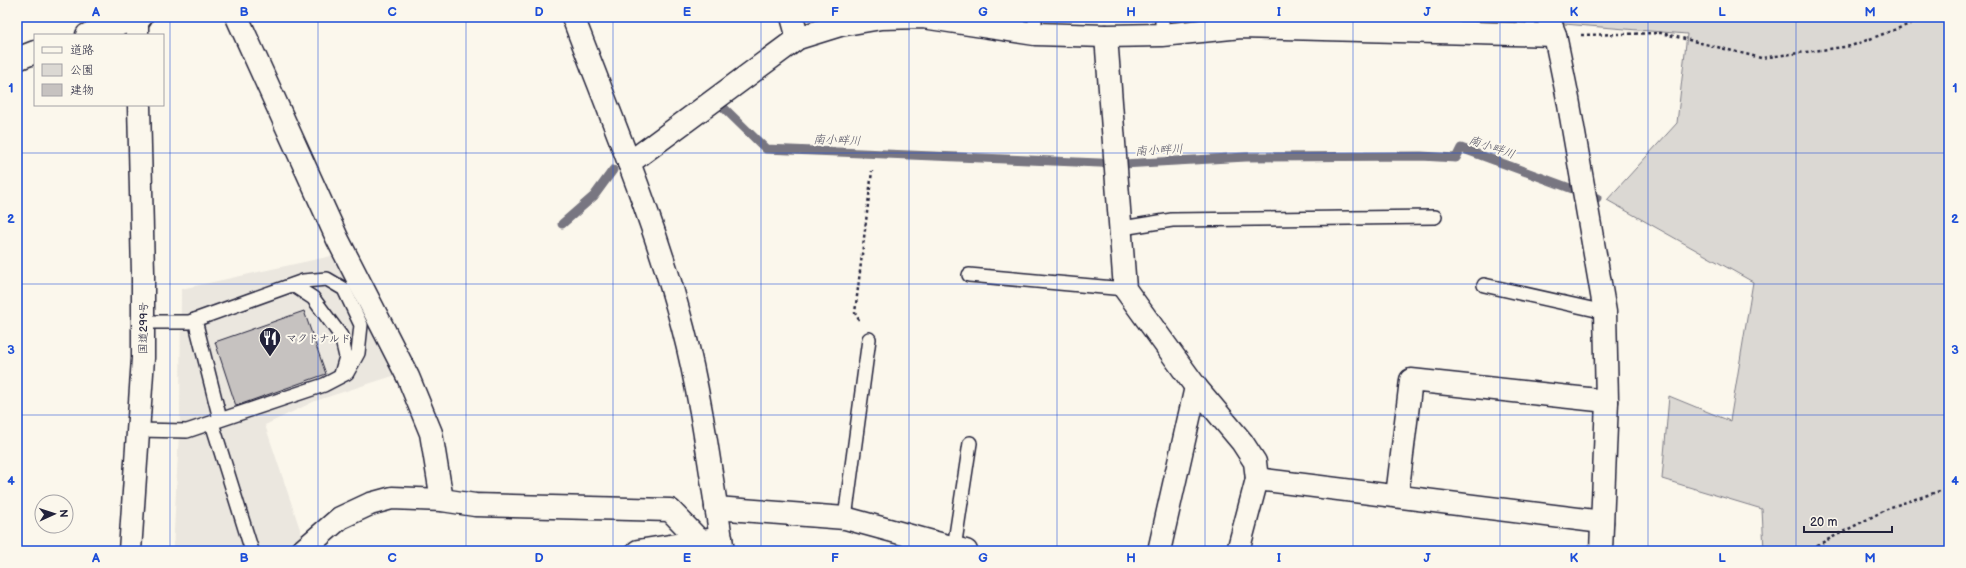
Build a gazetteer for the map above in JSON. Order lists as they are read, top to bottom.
{
  "streets": {
    "main road": ["国道299号"]
  },
  "water": ["南小畔川"],
  "places": {
    "restaurant": ["マクドナルド"]
  },
  "legend": ["道路", "公園", "建物"],
  "scale_bar": "20 m",
  "north": "right",
  "grid": {
    "columns": [
      "A",
      "B",
      "C",
      "D",
      "E",
      "F",
      "G",
      "H",
      "I",
      "J",
      "K",
      "L",
      "M"
    ],
    "rows": [
      "1",
      "2",
      "3",
      "4"
    ]
  }
}
